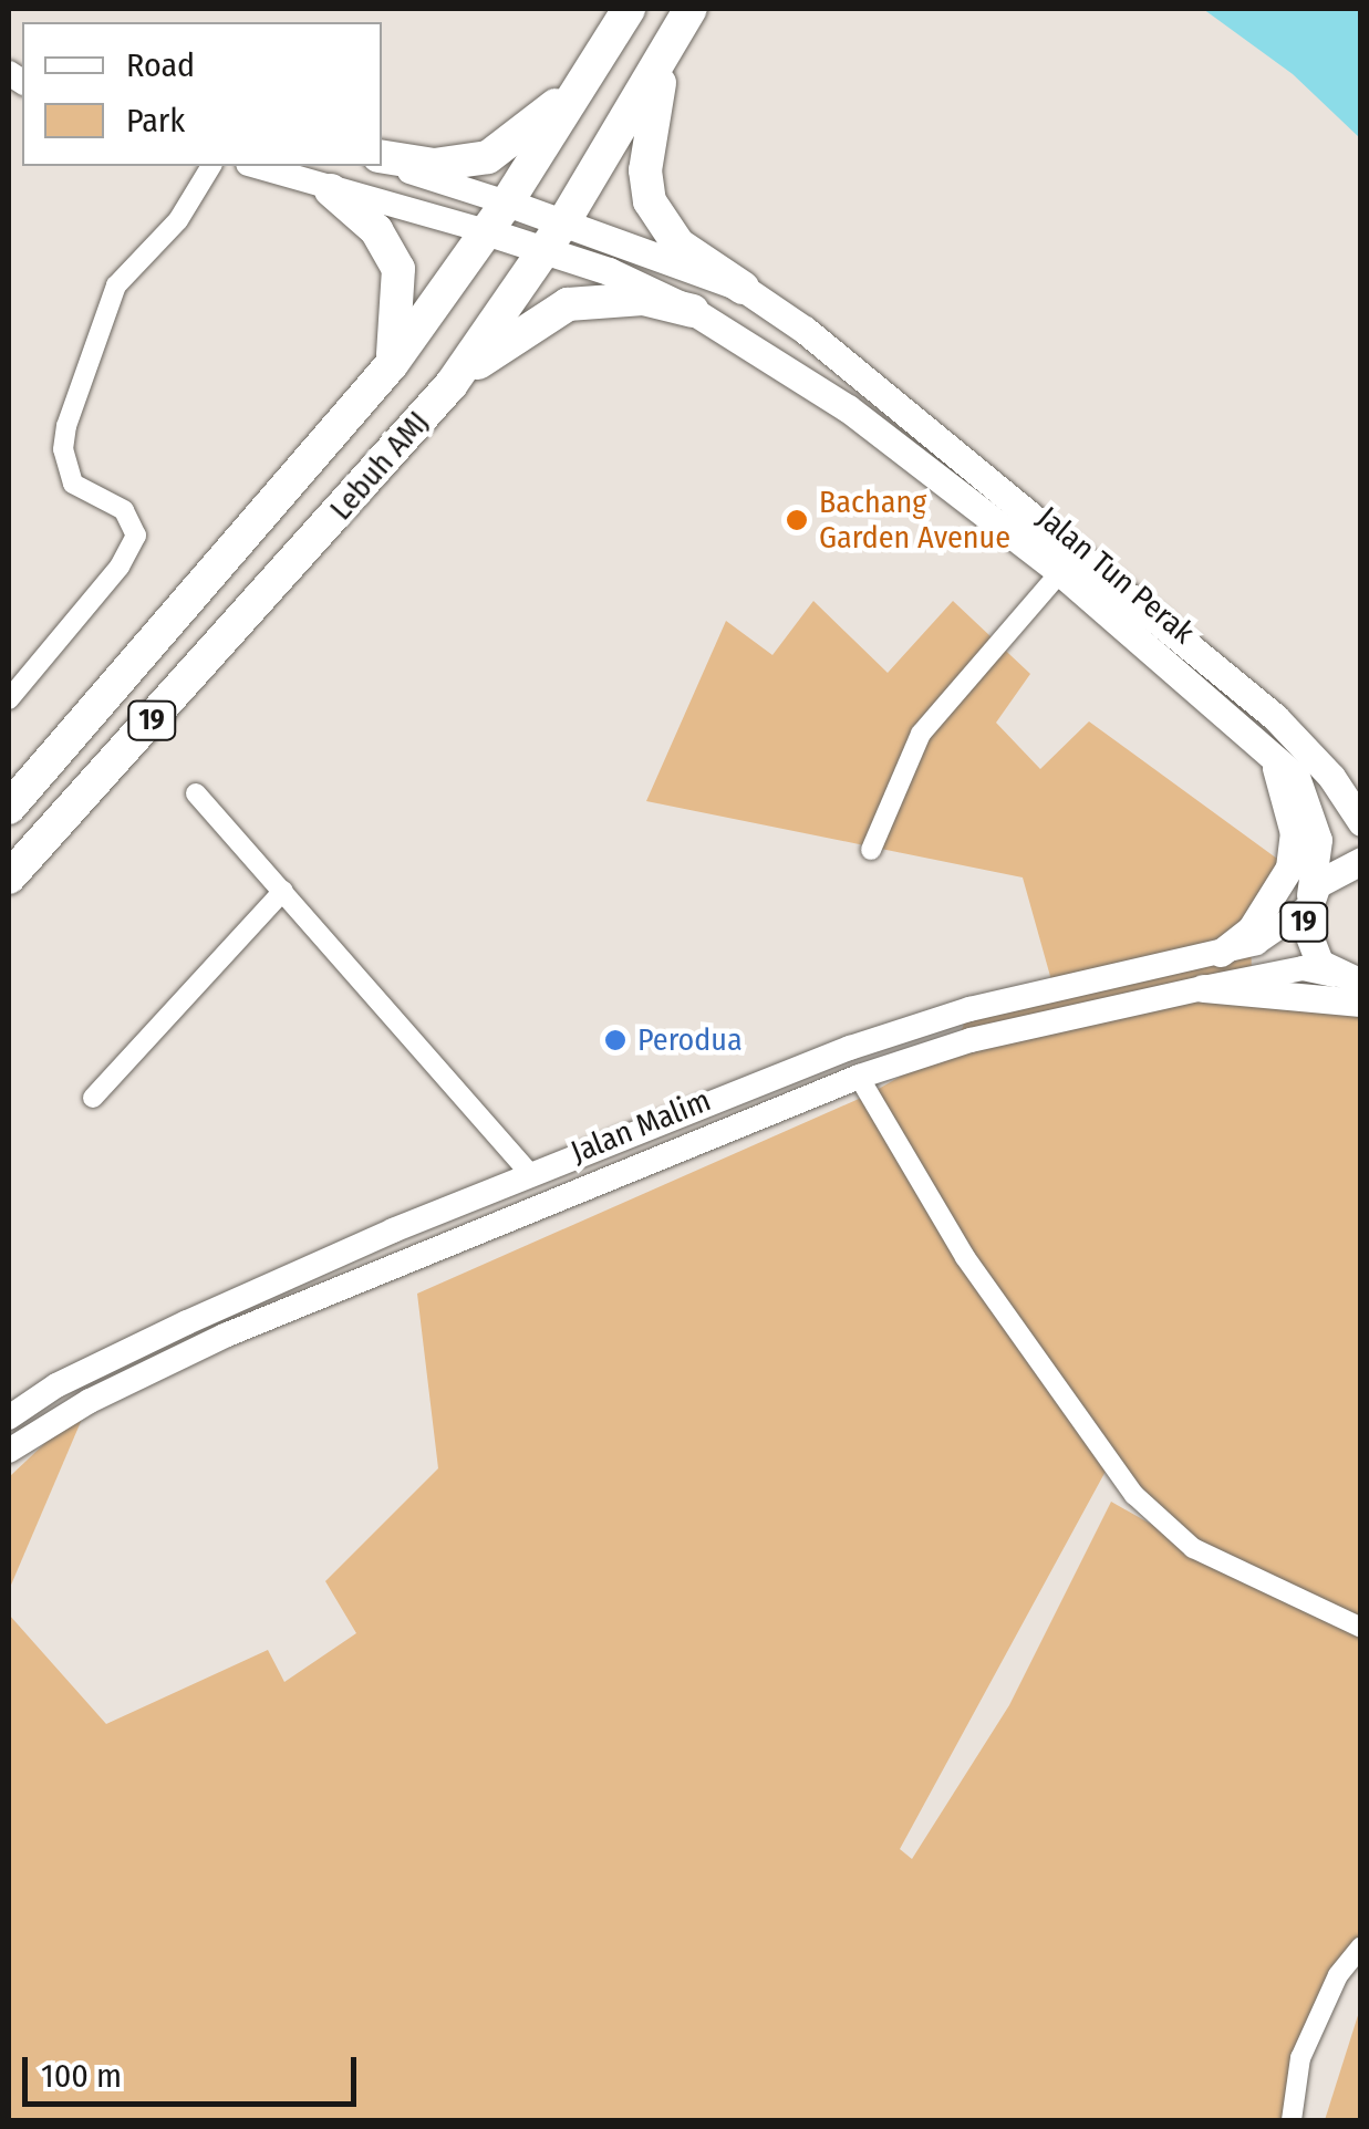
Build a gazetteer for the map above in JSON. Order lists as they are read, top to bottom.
{
  "streets": {
    "highway": ["Lebuh AMJ", "19"],
    "main road": ["Jalan Tun Perak", "Jalan Malim"]
  },
  "crossings": [
    ["Lebuh AMJ", "Jalan Tun Perak"],
    ["Jalan Tun Perak", "19"],
    ["Jalan Tun Perak", "Jalan Malim"],
    ["19", "Jalan Malim"]
  ],
  "places": ["Bachang Garden Avenue", "Perodua"],
  "legend": ["Road", "Park"],
  "scale_bar": "100 m"
}
